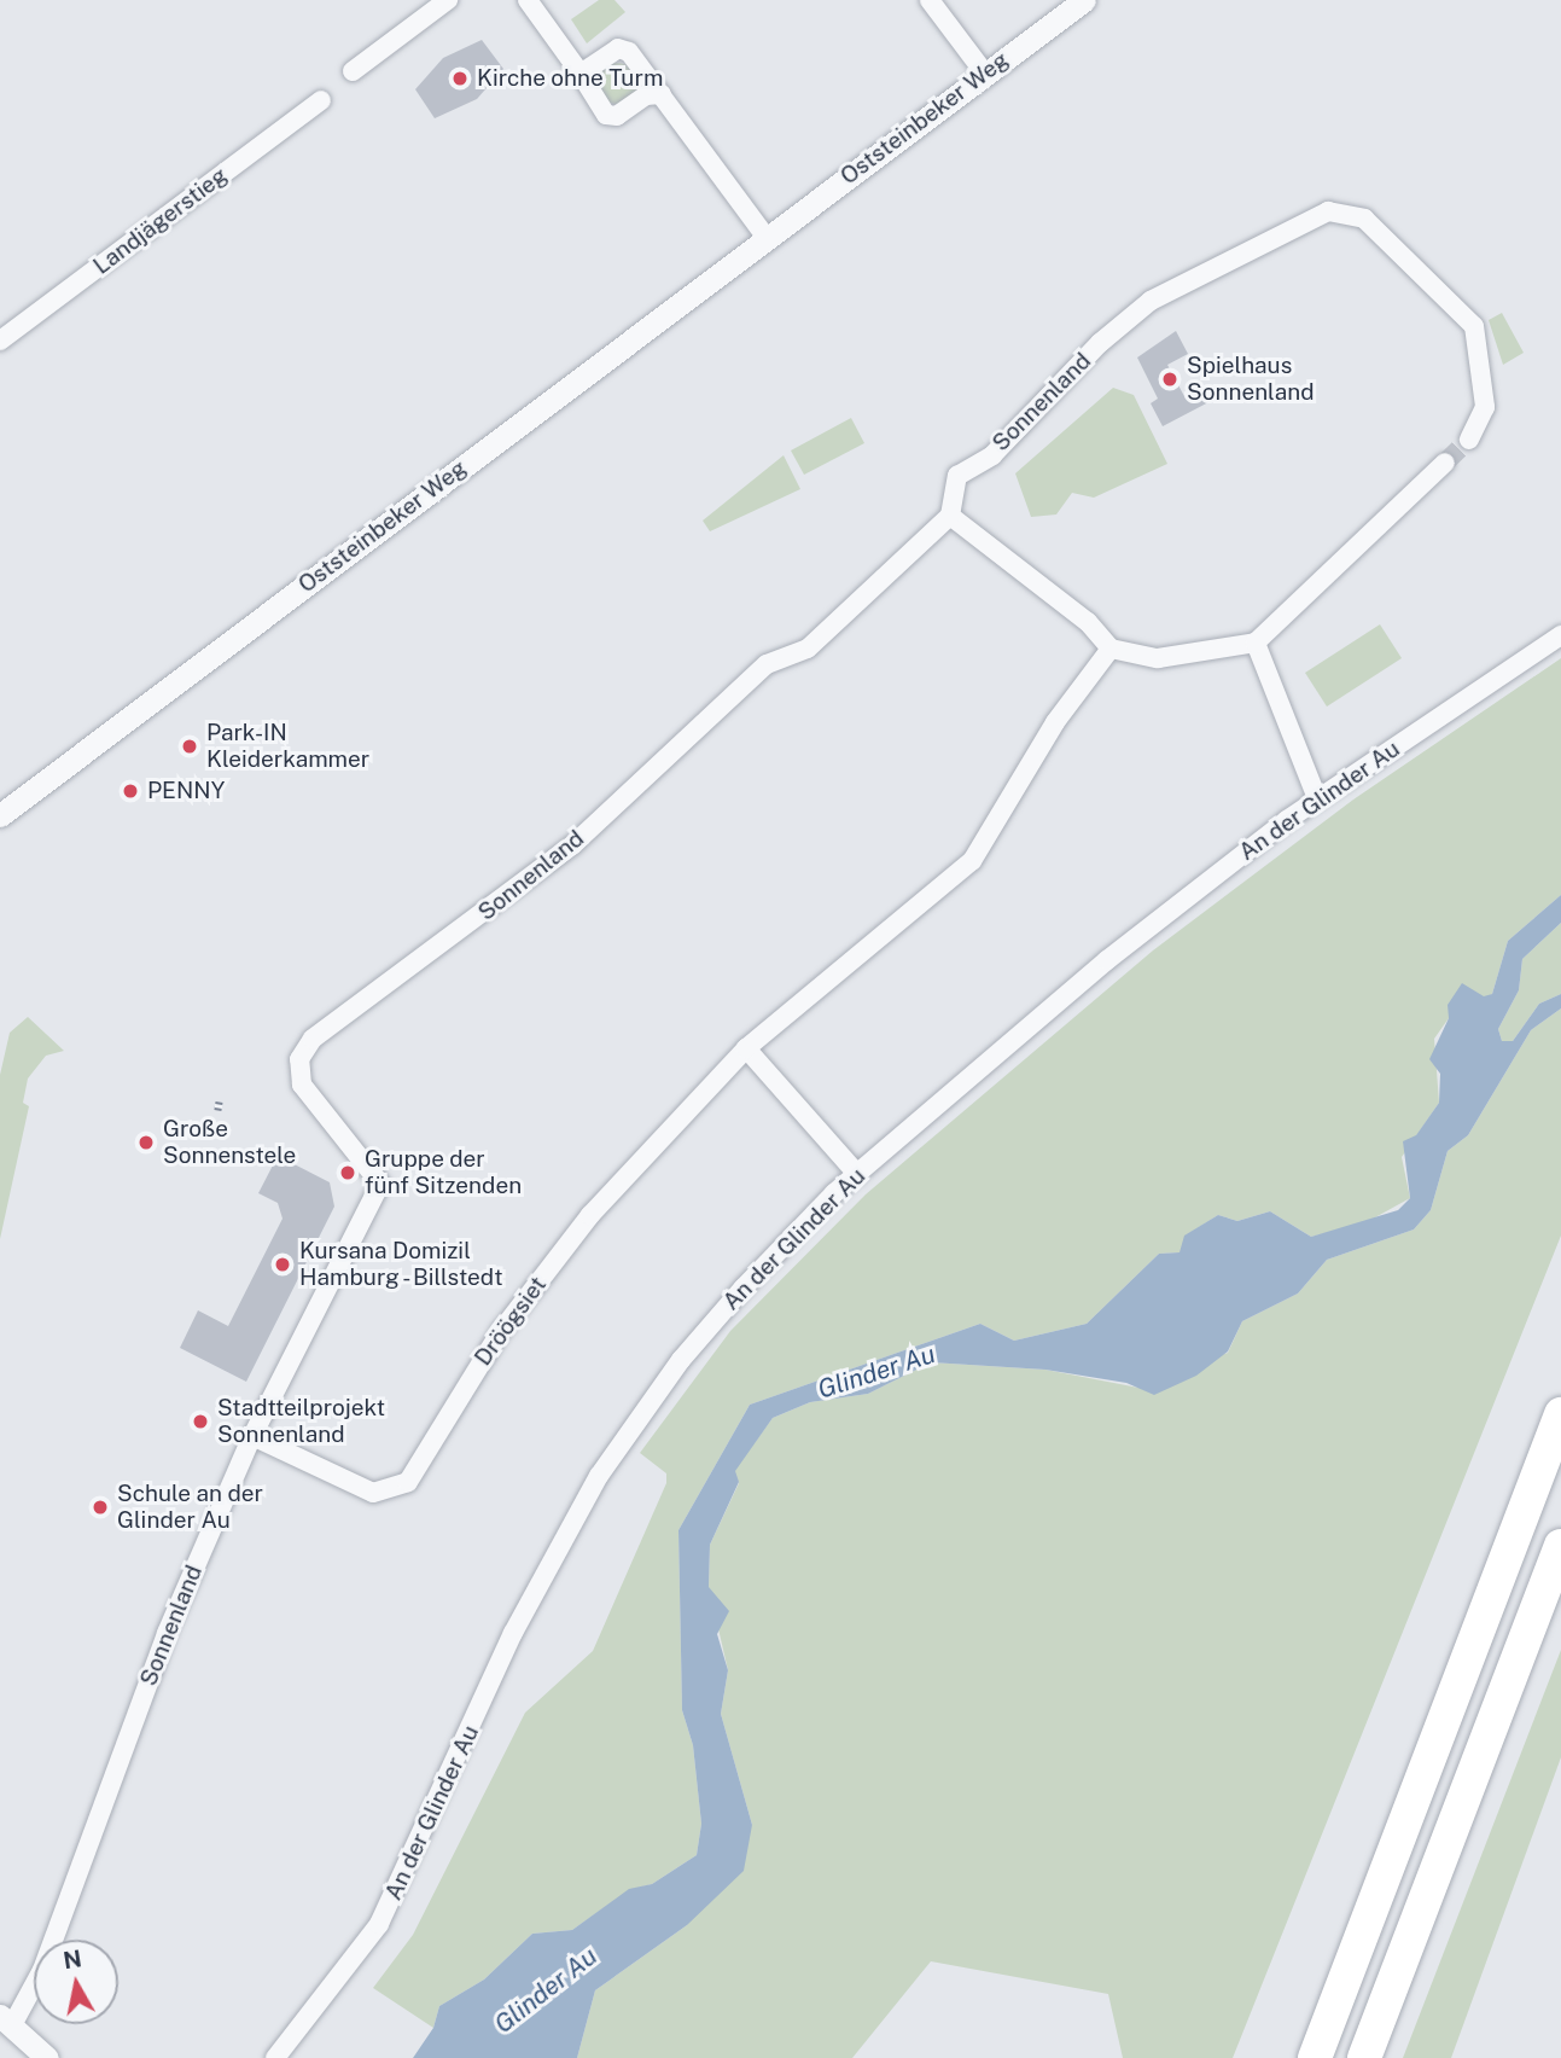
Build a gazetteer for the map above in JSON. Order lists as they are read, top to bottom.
{
  "streets": {
    "street": [
      "Oststeinbeker Weg",
      "Landjägerstieg",
      "Sonnenland",
      "An der Glinder Au",
      "Dröögsiet"
    ]
  },
  "crossings": [
    ["Sonnenland", "Dröögsiet"]
  ],
  "water": ["Glinder Au"],
  "places": [
    "Kirche ohne Turm",
    "Spielhaus Sonnenland",
    "Park-IN Kleiderkammer",
    "PENNY",
    "Große Sonnenstele",
    "Gruppe der fünf Sitzenden",
    "Kursana Domizil Hamburg - Billstedt",
    "Stadtteilprojekt Sonnenland",
    "Schule an der Glinder Au"
  ],
  "north": "top"
}
